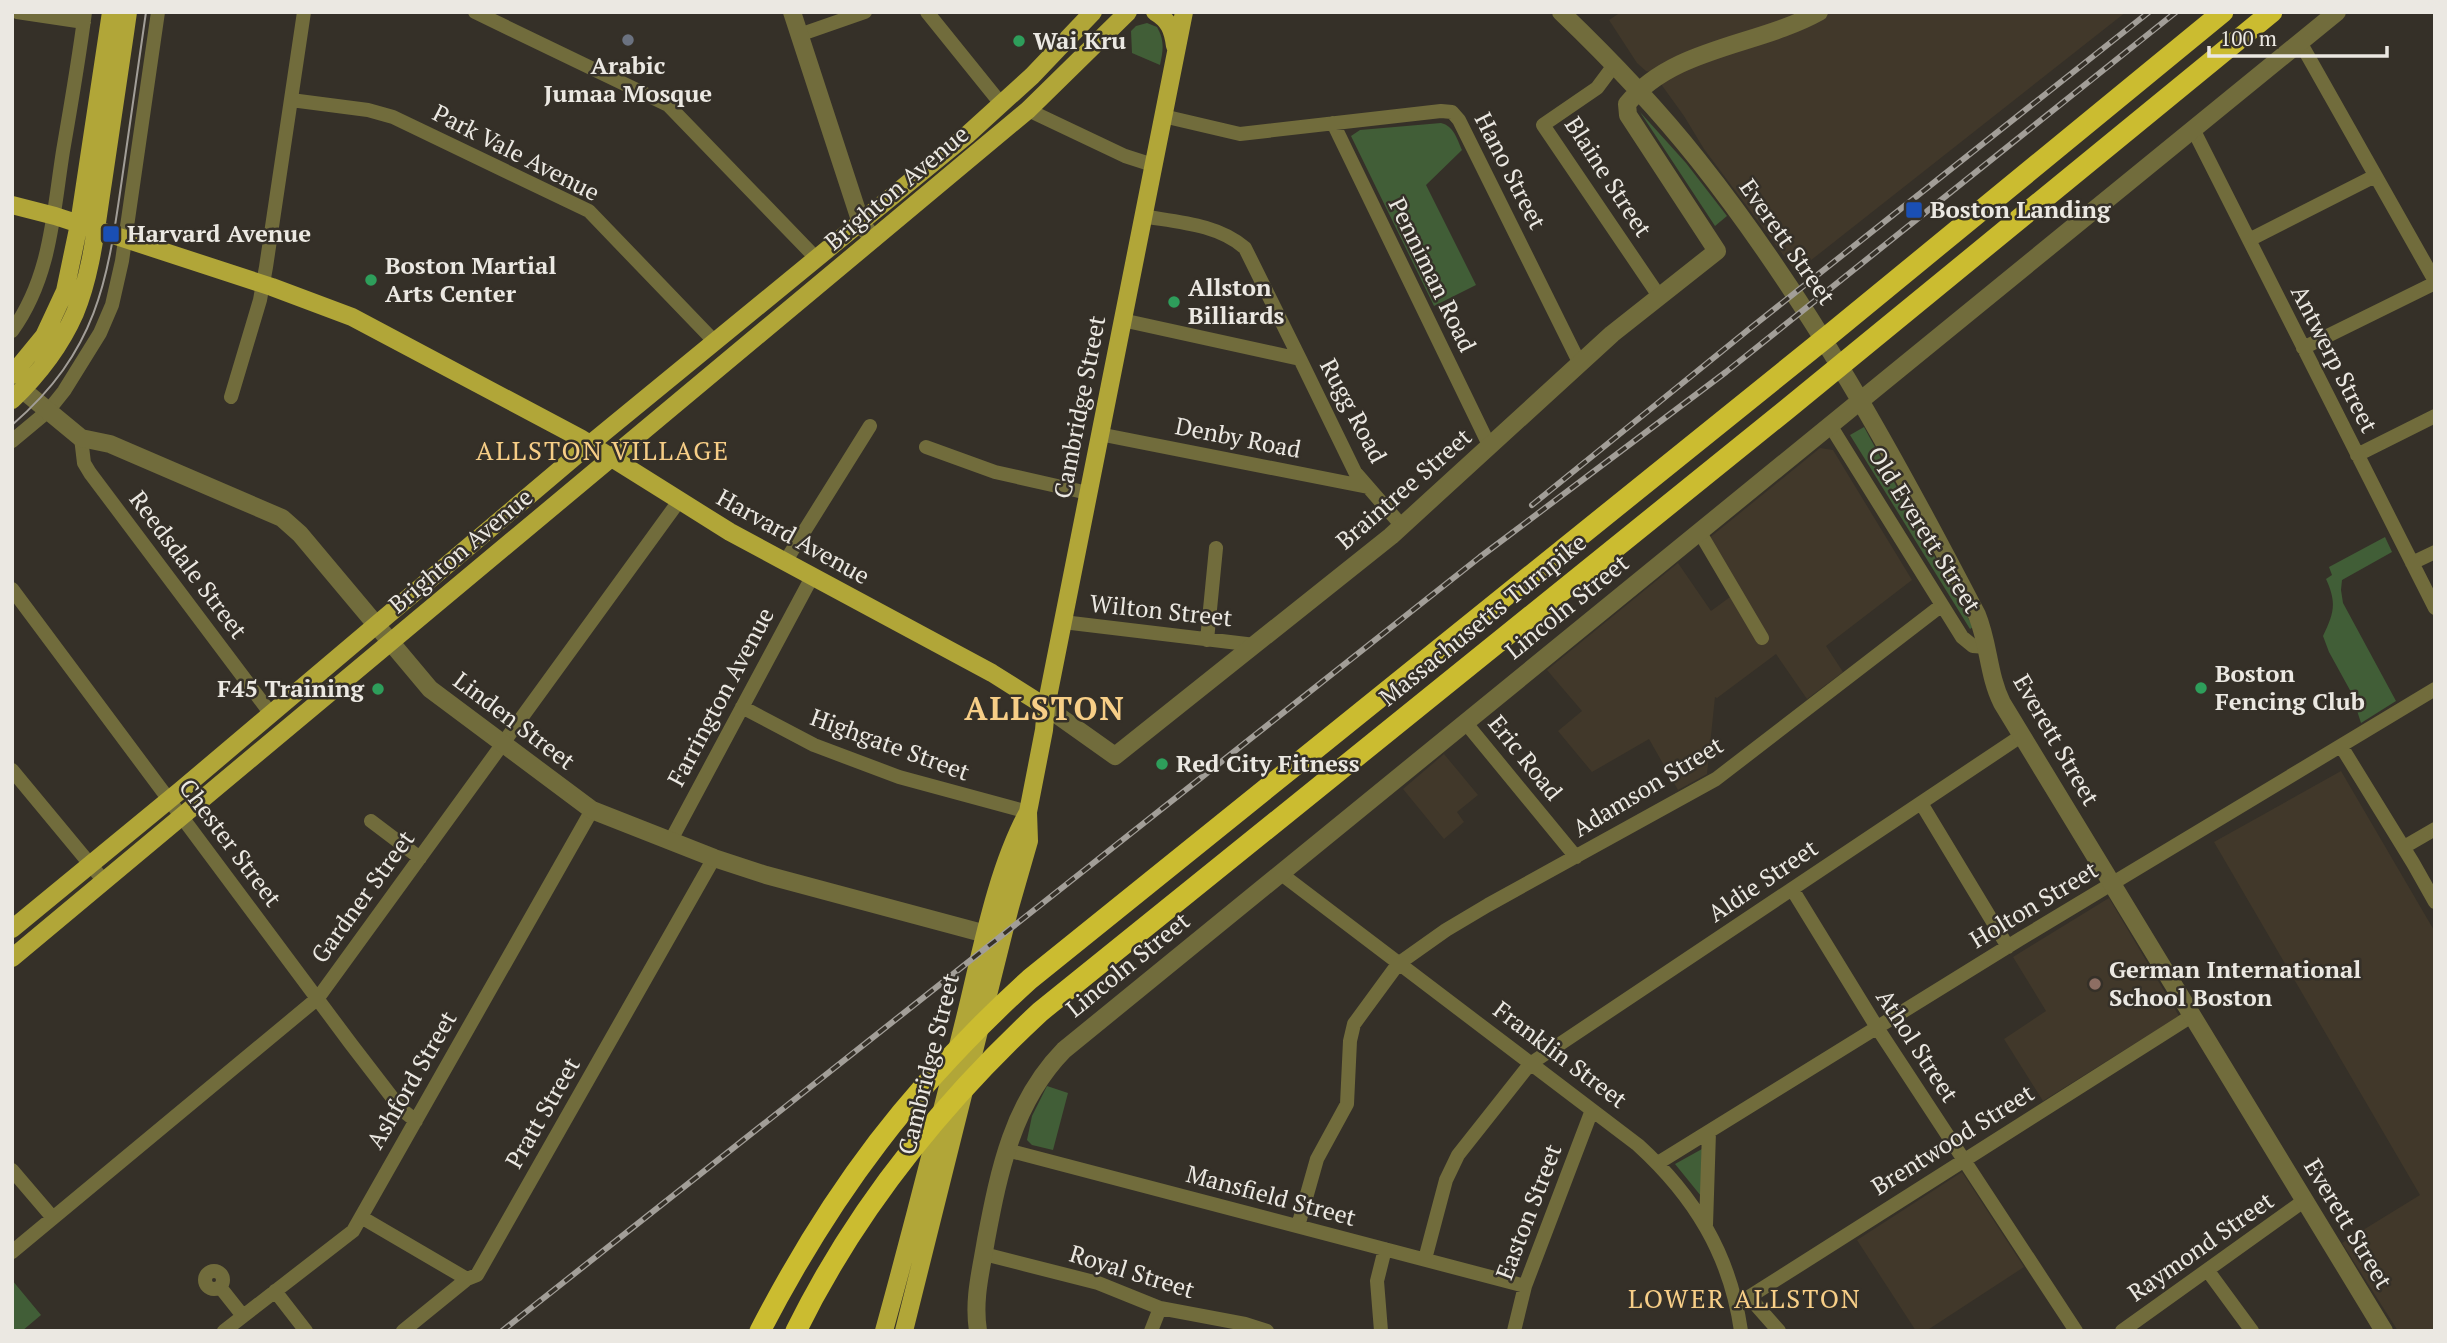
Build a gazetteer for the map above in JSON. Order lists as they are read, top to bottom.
{
  "streets": {
    "highway": ["Massachusetts Turnpike"],
    "main road": ["Brighton Avenue", "Cambridge Street", "Harvard Avenue"],
    "street": [
      "Park Vale Avenue",
      "Hano Street",
      "Blaine Street",
      "Everett Street",
      "Penniman Road",
      "Antwerp Street",
      "Rugg Road",
      "Denby Road",
      "Braintree Street",
      "Old Everett Street",
      "Reedsdale Street",
      "Lincoln Street",
      "Wilton Street",
      "Farrington Avenue",
      "Linden Street",
      "Highgate Street",
      "Eric Road",
      "Adamson Street",
      "Chester Street",
      "Aldie Street",
      "Gardner Street",
      "Holton Street",
      "Athol Street",
      "Franklin Street",
      "Ashford Street",
      "Pratt Street",
      "Brentwood Street",
      "Mansfield Street",
      "Easton Street",
      "Raymond Street",
      "Royal Street"
    ]
  },
  "crossings": [
    ["Park Vale Avenue", "Brighton Avenue"],
    ["Hano Street", "Penniman Road"],
    ["Hano Street", "Cambridge Street"],
    ["Hano Street", "Braintree Street"],
    ["Blaine Street", "Everett Street"],
    ["Blaine Street", "Braintree Street"],
    ["Brighton Avenue", "Harvard Avenue"],
    ["Brighton Avenue", "Reedsdale Street"],
    ["Brighton Avenue", "Linden Street"],
    ["Brighton Avenue", "Chester Street"],
    ["Everett Street", "Braintree Street"],
    ["Everett Street", "Old Everett Street"],
    ["Everett Street", "Aldie Street"],
    ["Everett Street", "Holton Street"],
    ["Everett Street", "Brentwood Street"],
    ["Everett Street", "Raymond Street"],
    ["Penniman Road", "Braintree Street"],
    ["Antwerp Street", "Lincoln Street"],
    ["Cambridge Street", "Rugg Road"],
    ["Cambridge Street", "Denby Road"],
    ["Cambridge Street", "Braintree Street"],
    ["Cambridge Street", "Harvard Avenue"],
    ["Cambridge Street", "Wilton Street"],
    ["Cambridge Street", "Linden Street"],
    ["Cambridge Street", "Highgate Street"],
    ["Rugg Road", "Denby Road"],
    ["Rugg Road", "Braintree Street"],
    ["Braintree Street", "Harvard Avenue"],
    ["Braintree Street", "Wilton Street"],
    ["Old Everett Street", "Lincoln Street"],
    ["Old Everett Street", "Adamson Street"],
    ["Harvard Avenue", "Farrington Avenue"],
    ["Harvard Avenue", "Gardner Street"],
    ["Reedsdale Street", "Linden Street"],
    ["Lincoln Street", "Eric Road"],
    ["Lincoln Street", "Franklin Street"],
    ["Lincoln Street", "Mansfield Street"],
    ["Lincoln Street", "Royal Street"],
    ["Farrington Avenue", "Linden Street"],
    ["Farrington Avenue", "Highgate Street"],
    ["Linden Street", "Gardner Street"],
    ["Linden Street", "Ashford Street"],
    ["Linden Street", "Pratt Street"],
    ["Eric Road", "Adamson Street"],
    ["Adamson Street", "Franklin Street"],
    ["Adamson Street", "Mansfield Street"],
    ["Chester Street", "Gardner Street"],
    ["Chester Street", "Ashford Street"],
    ["Aldie Street", "Athol Street"],
    ["Aldie Street", "Franklin Street"],
    ["Aldie Street", "Mansfield Street"],
    ["Holton Street", "Athol Street"],
    ["Holton Street", "Franklin Street"],
    ["Athol Street", "Brentwood Street"],
    ["Franklin Street", "Brentwood Street"],
    ["Franklin Street", "Easton Street"],
    ["Mansfield Street", "Easton Street"]
  ],
  "districts": ["ALLSTON VILLAGE", "ALLSTON", "LOWER ALLSTON"],
  "places": {
    "other": [
      "Arabic Jumaa Mosque",
      "Wai Kru",
      "Boston Martial Arts Center",
      "Allston Billiards",
      "Boston Fencing Club",
      "F45 Training",
      "Red City Fitness",
      "German International School Boston"
    ],
    "transit": ["Boston Landing", "Harvard Avenue"]
  },
  "scale_bar": "100 m"
}
